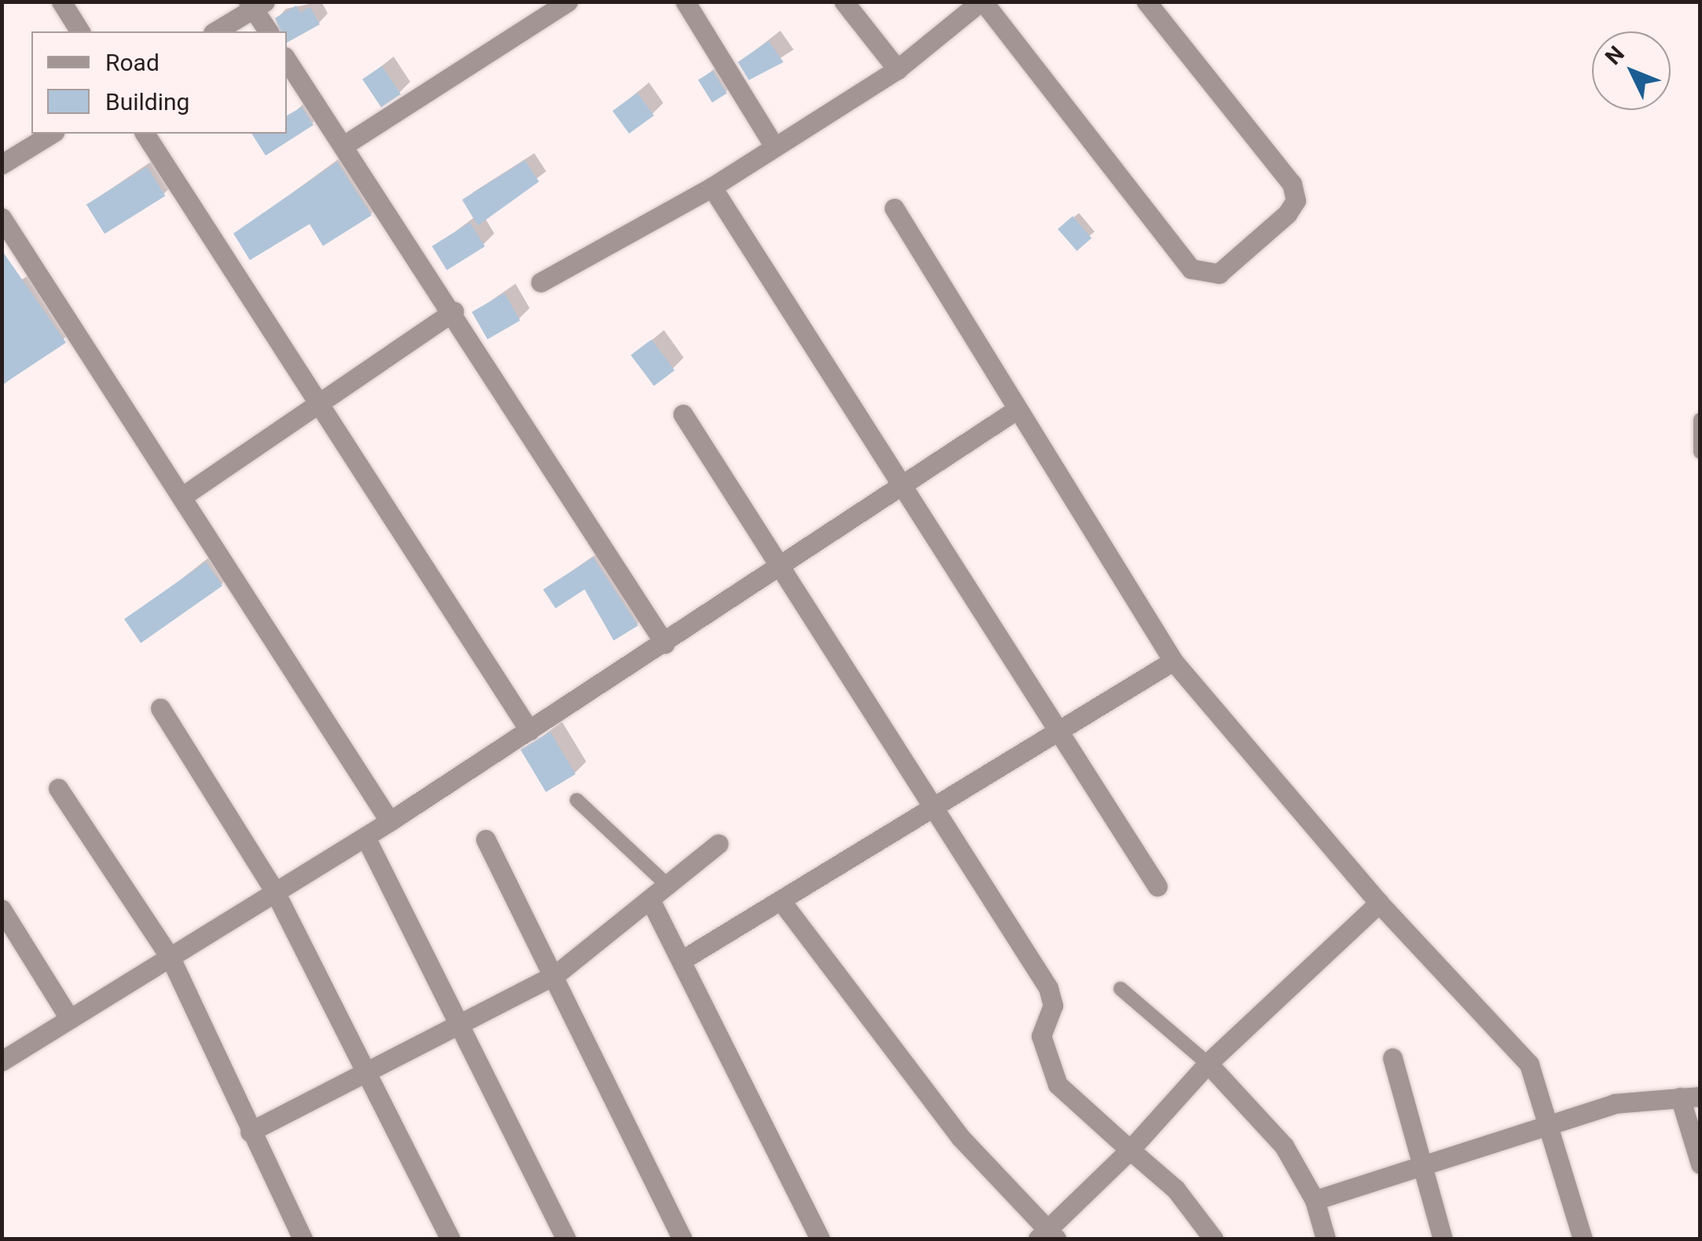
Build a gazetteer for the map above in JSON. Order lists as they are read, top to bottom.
{
  "legend": ["Road", "Building"],
  "north": "top left"
}
